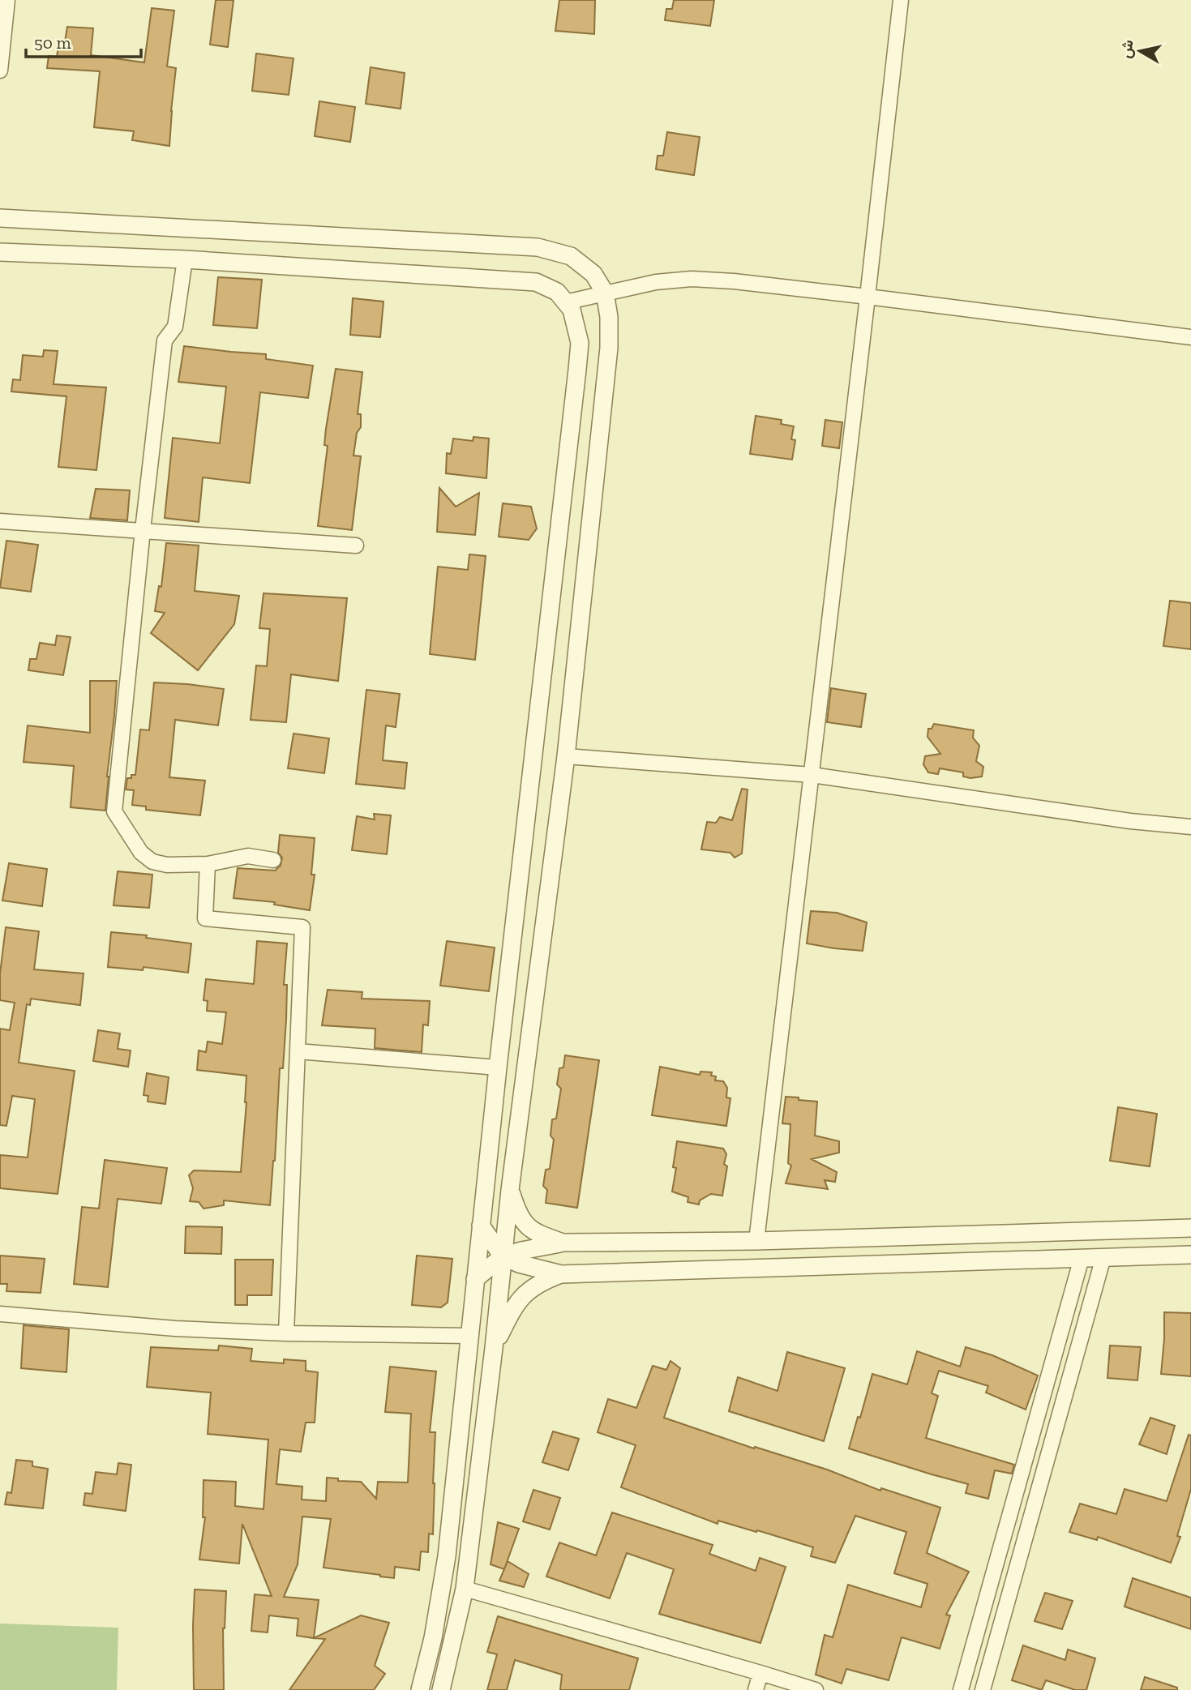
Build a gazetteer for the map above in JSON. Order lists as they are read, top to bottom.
{
  "scale_bar": "50 m",
  "north": "left"
}
